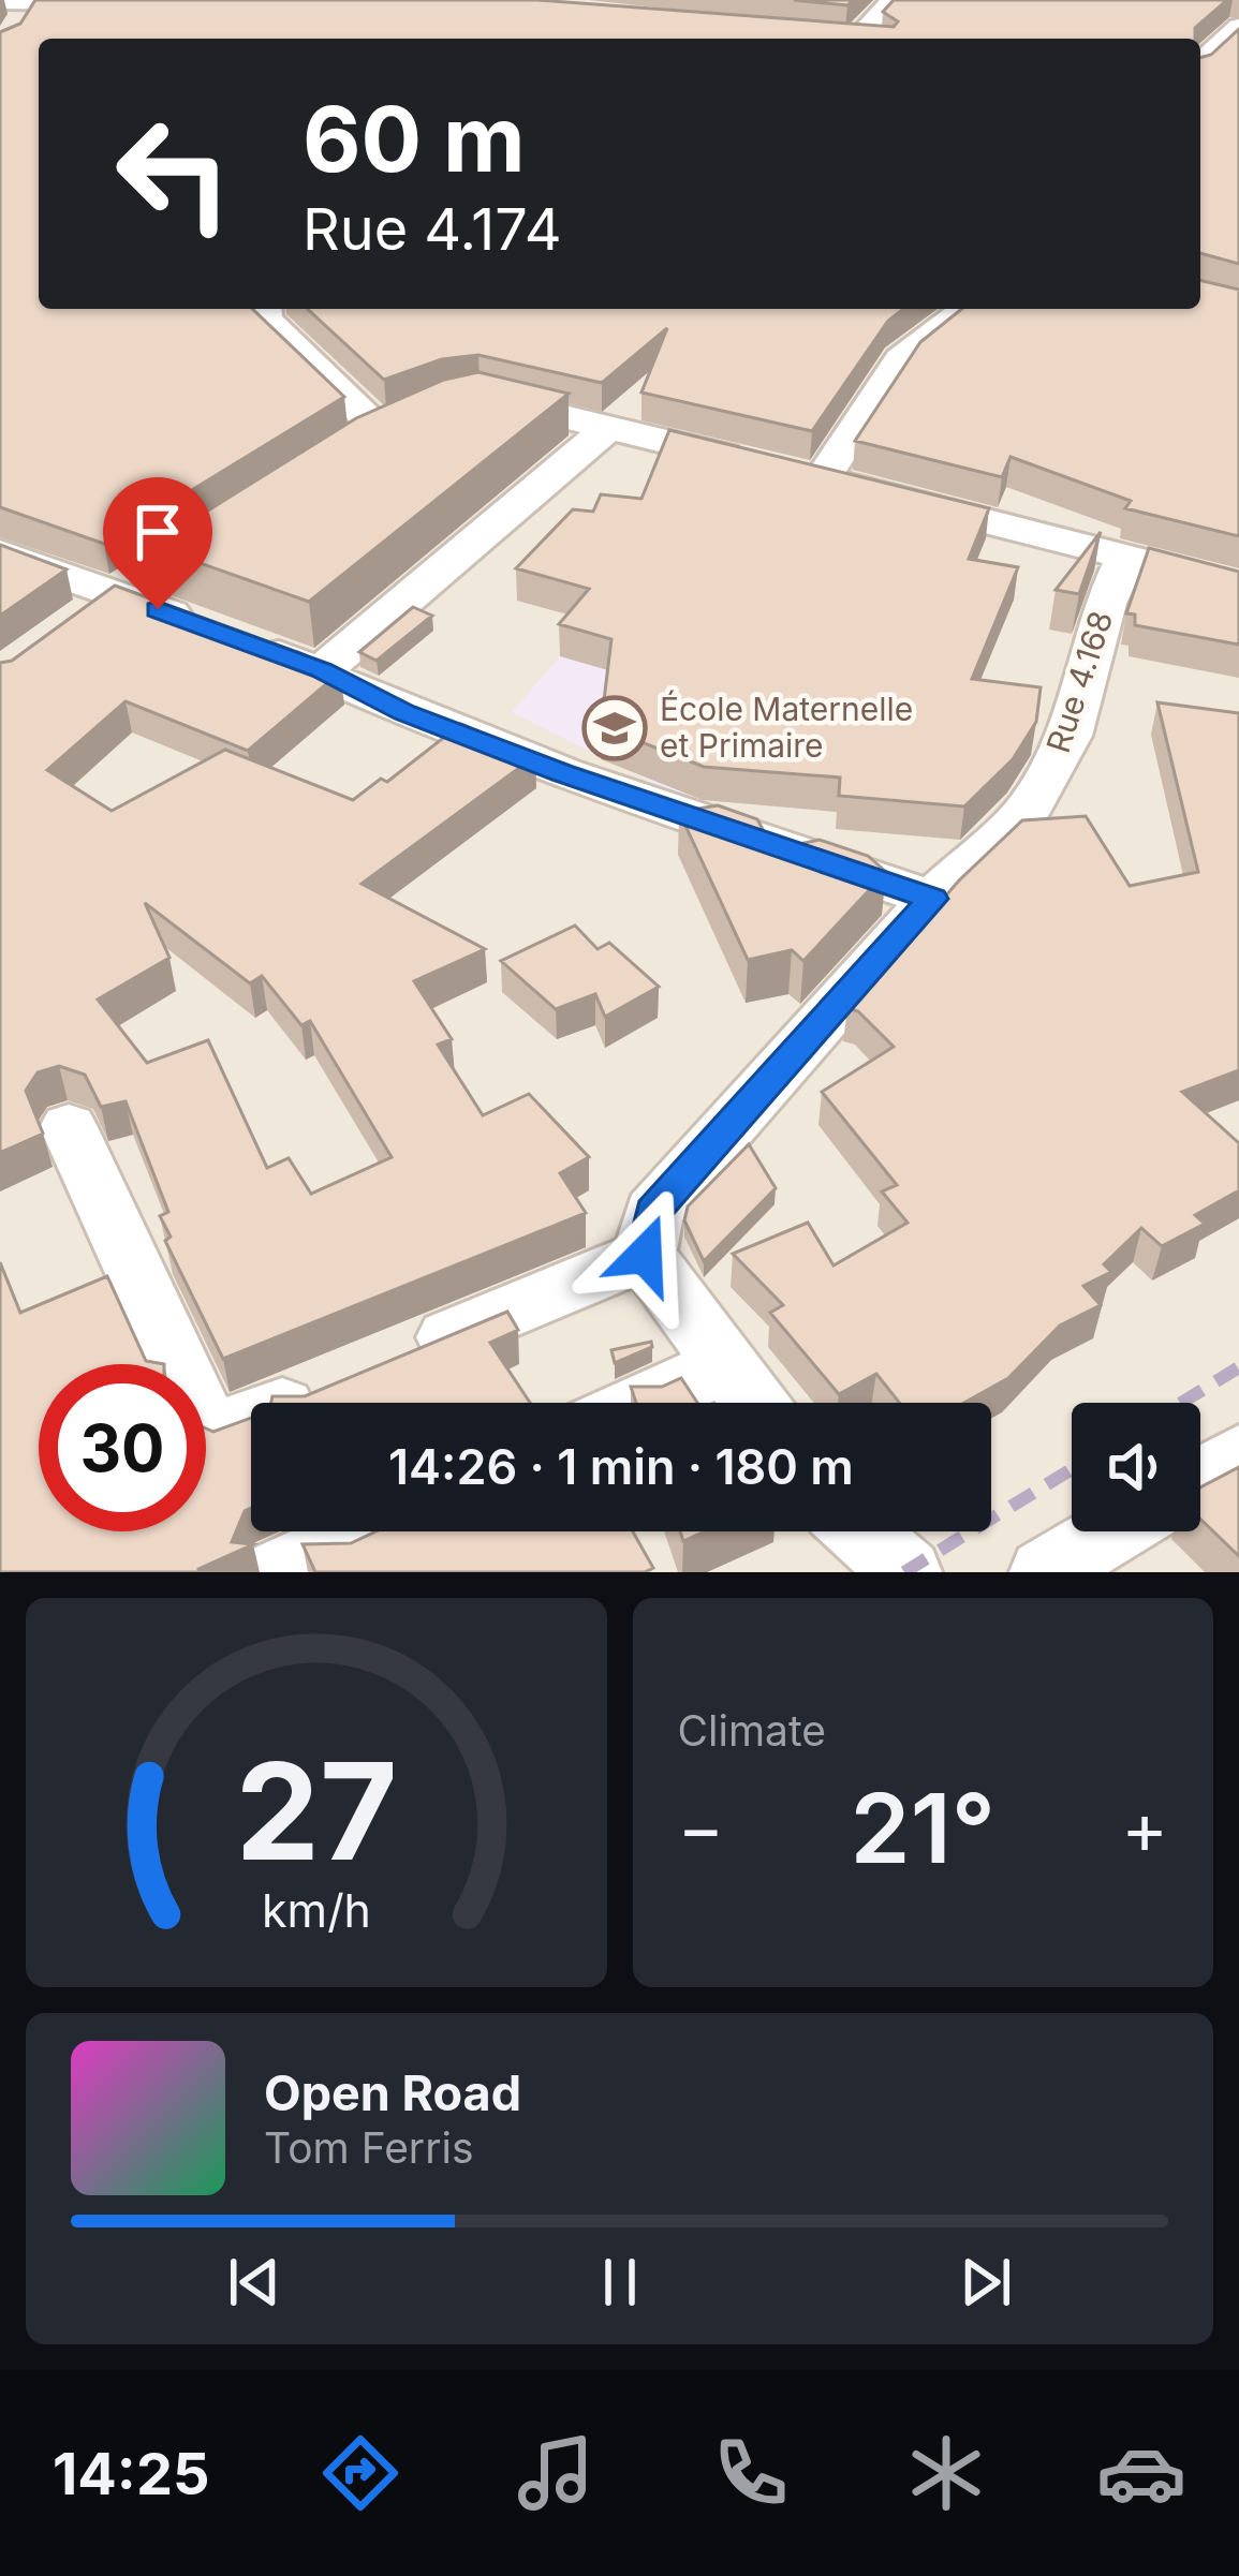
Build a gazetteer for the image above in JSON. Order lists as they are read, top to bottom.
{
  "streets": {
    "street": ["Rue 4.168"]
  },
  "places": {
    "school or university": ["École Maternelle et Primaire"]
  },
  "page": {
    "turn": ["60 m", "Rue 4.174"],
    "limit": "30",
    "trip": "14:26 · 1 min · 180 m",
    "tile": "Climate",
    "heat": ["−", "21°", "+"],
    "song": ["Open Road", "Tom Ferris"],
    "tabs": "14:25",
    "gauge": ["27", "km/h"]
  }
}
